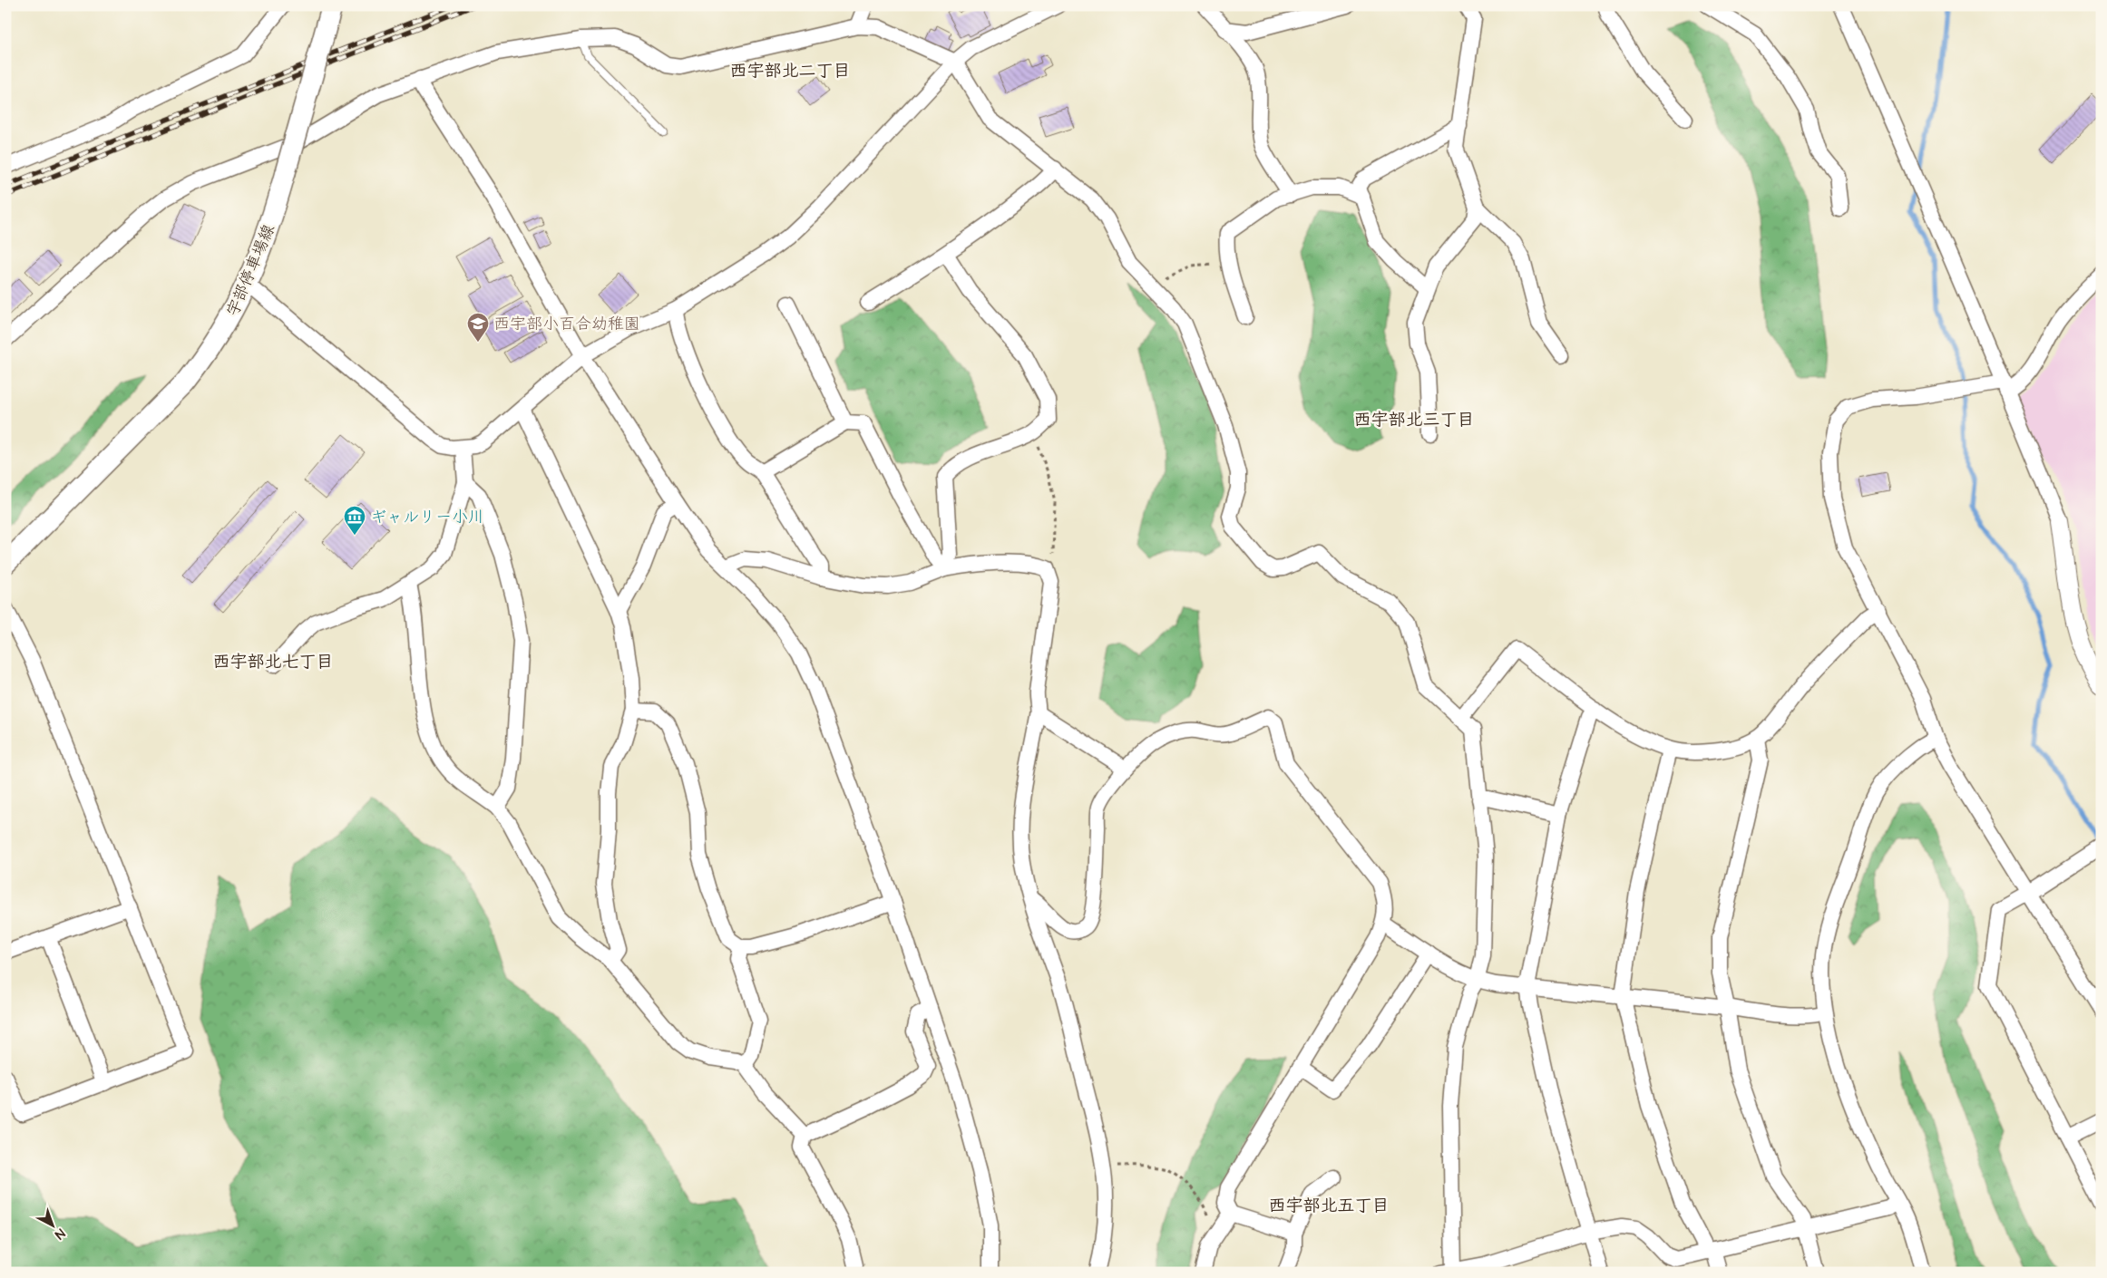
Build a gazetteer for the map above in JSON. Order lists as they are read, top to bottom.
{
  "streets": {
    "main road": ["宇部停車場線"]
  },
  "districts": [
    "西宇部北二丁目",
    "西宇部北三丁目",
    "西宇部北七丁目",
    "西宇部北五丁目"
  ],
  "places": {
    "school or university": ["西宇部小百合幼稚園"],
    "museum": ["ギャルリー小川"]
  },
  "north": "bottom right"
}
